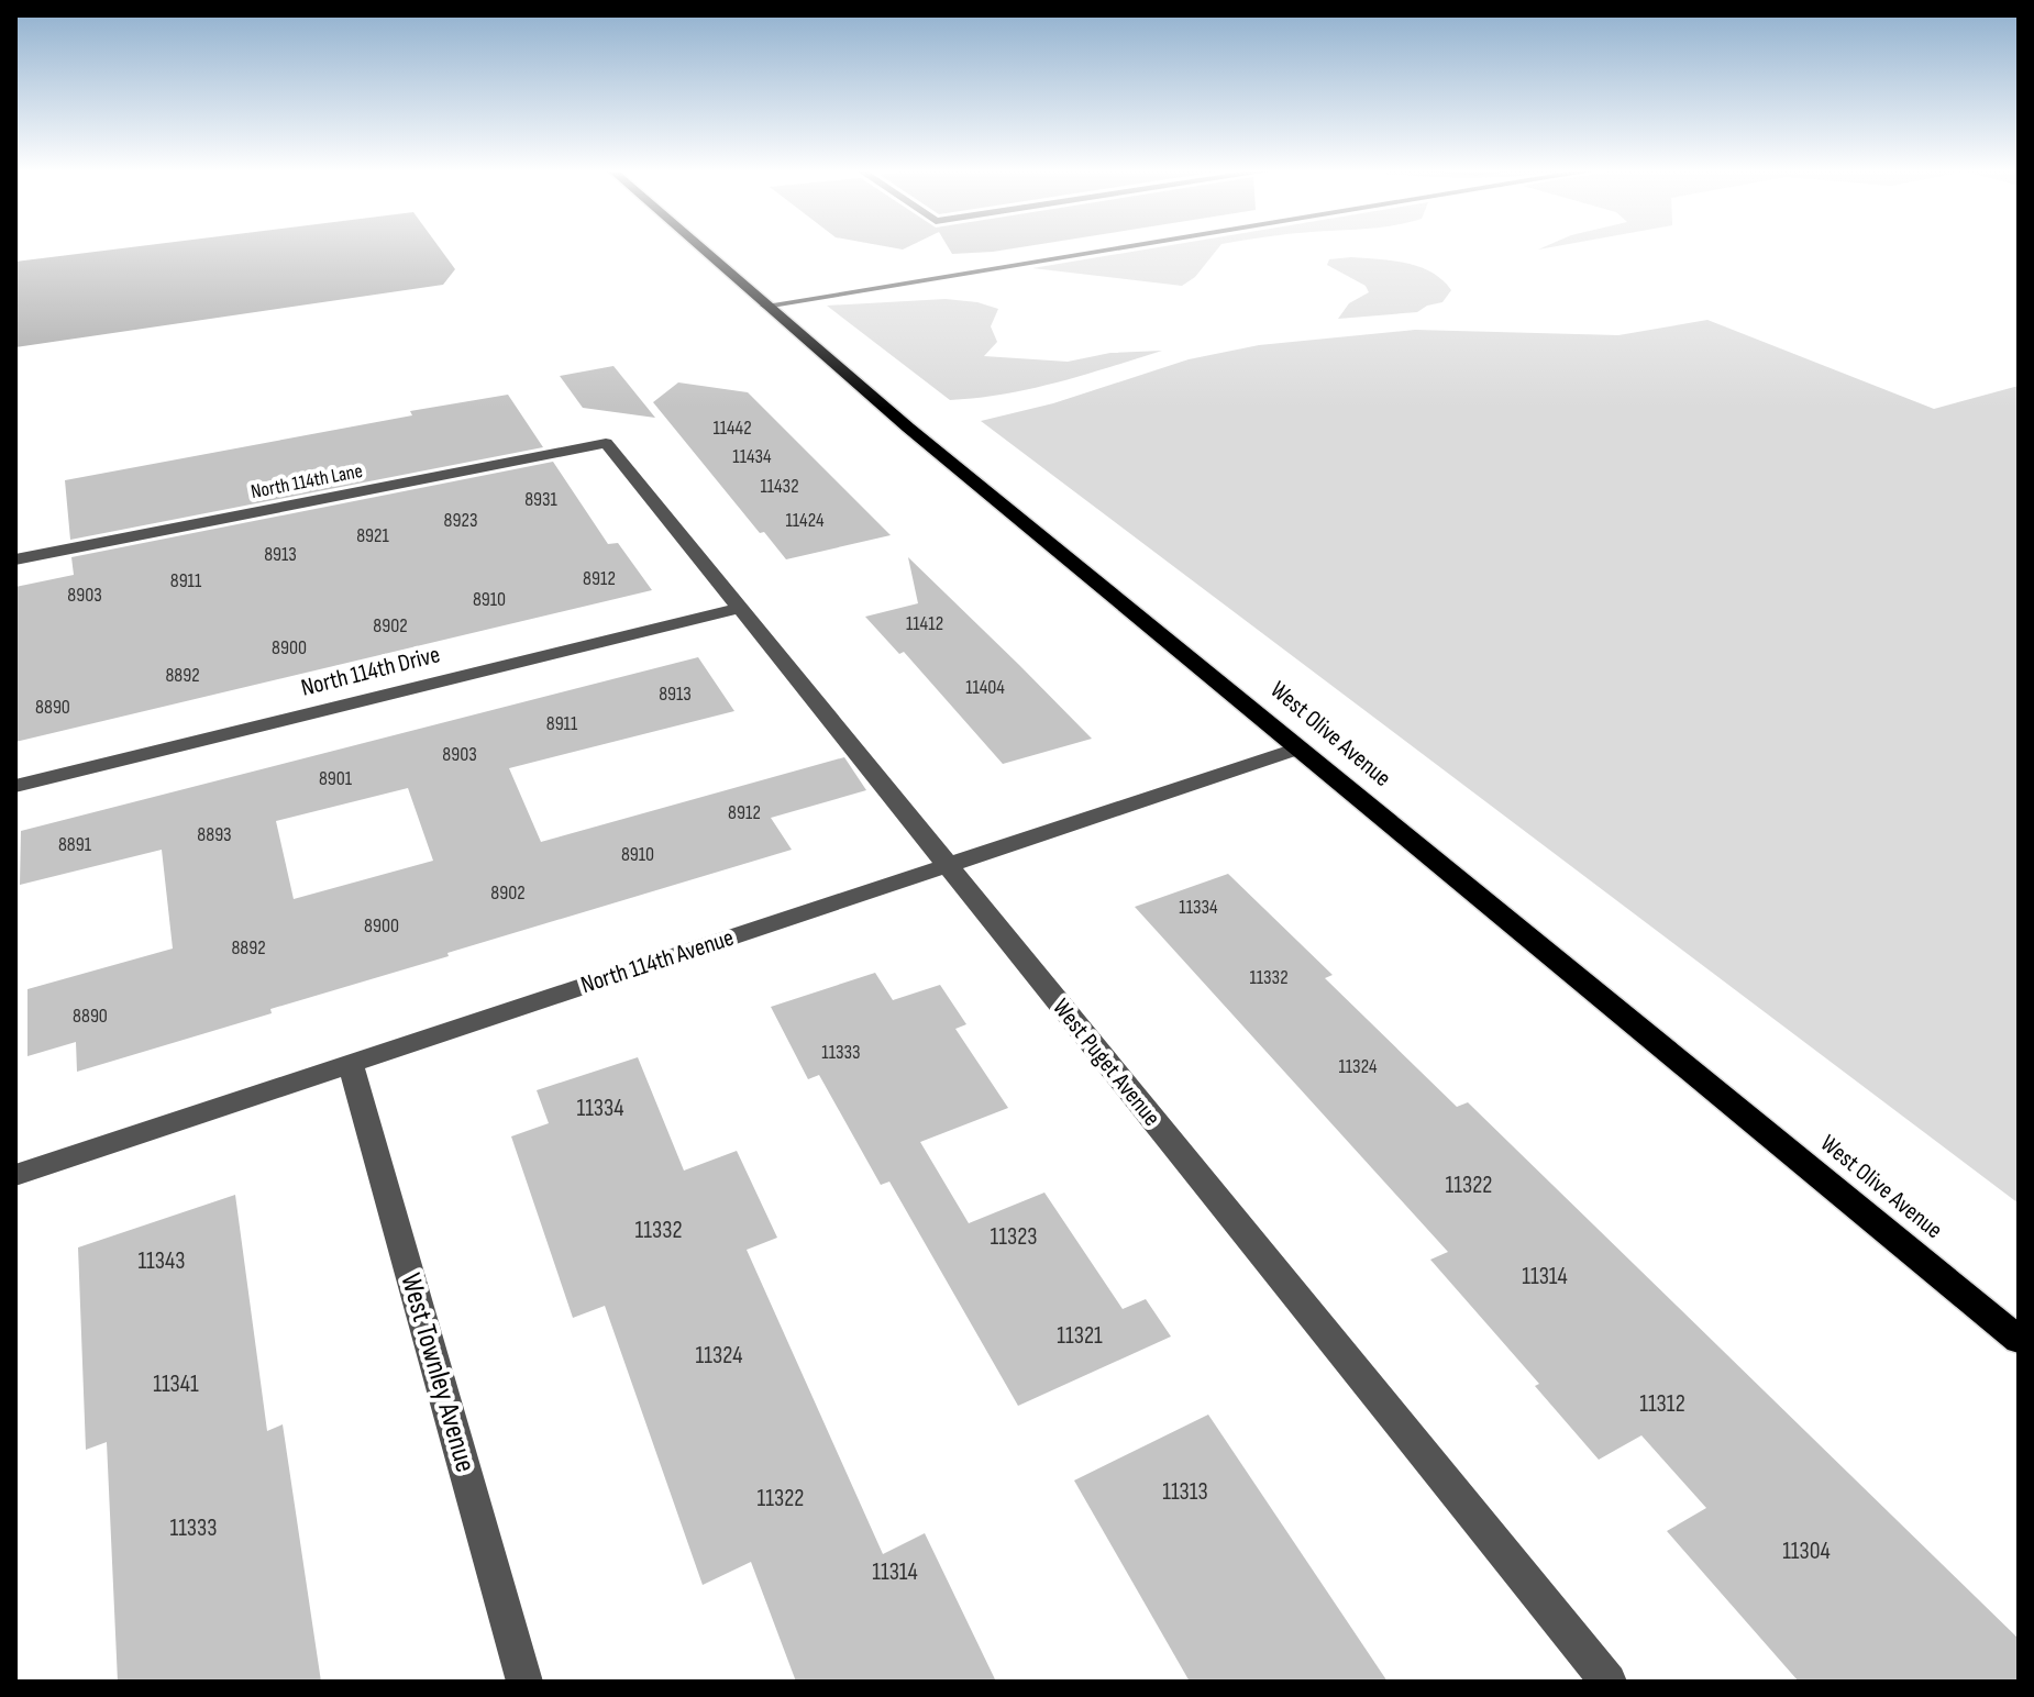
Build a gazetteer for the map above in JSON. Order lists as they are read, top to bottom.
{
  "streets": {
    "main road": ["West Olive Avenue"],
    "street": [
      "North 114th Lane",
      "North 114th Drive",
      "North 114th Avenue",
      "West Puget Avenue",
      "West Townley Avenue"
    ]
  },
  "crossings": [
    ["North 114th Lane", "West Puget Avenue"],
    ["North 114th Drive", "West Puget Avenue"],
    ["West Olive Avenue", "North 114th Avenue"],
    ["North 114th Avenue", "West Puget Avenue"],
    ["North 114th Avenue", "West Townley Avenue"]
  ],
  "house_numbers": [
    "11442",
    "11434",
    "11432",
    "8931",
    "8923",
    "11424",
    "8921",
    "8913",
    "8912",
    "8911",
    "8903",
    "8910",
    "11412",
    "8902",
    "8900",
    "8892",
    "11404",
    "8913",
    "8890",
    "8911",
    "8903",
    "8901",
    "8912",
    "8893",
    "8891",
    "8910",
    "8902",
    "11334",
    "8900",
    "8892",
    "11332",
    "8890",
    "11333",
    "11324",
    "11334",
    "11322",
    "11332",
    "11323",
    "11343",
    "11314",
    "11321",
    "11324",
    "11341",
    "11312",
    "11313",
    "11322",
    "11333",
    "11304",
    "11314"
  ]
}
